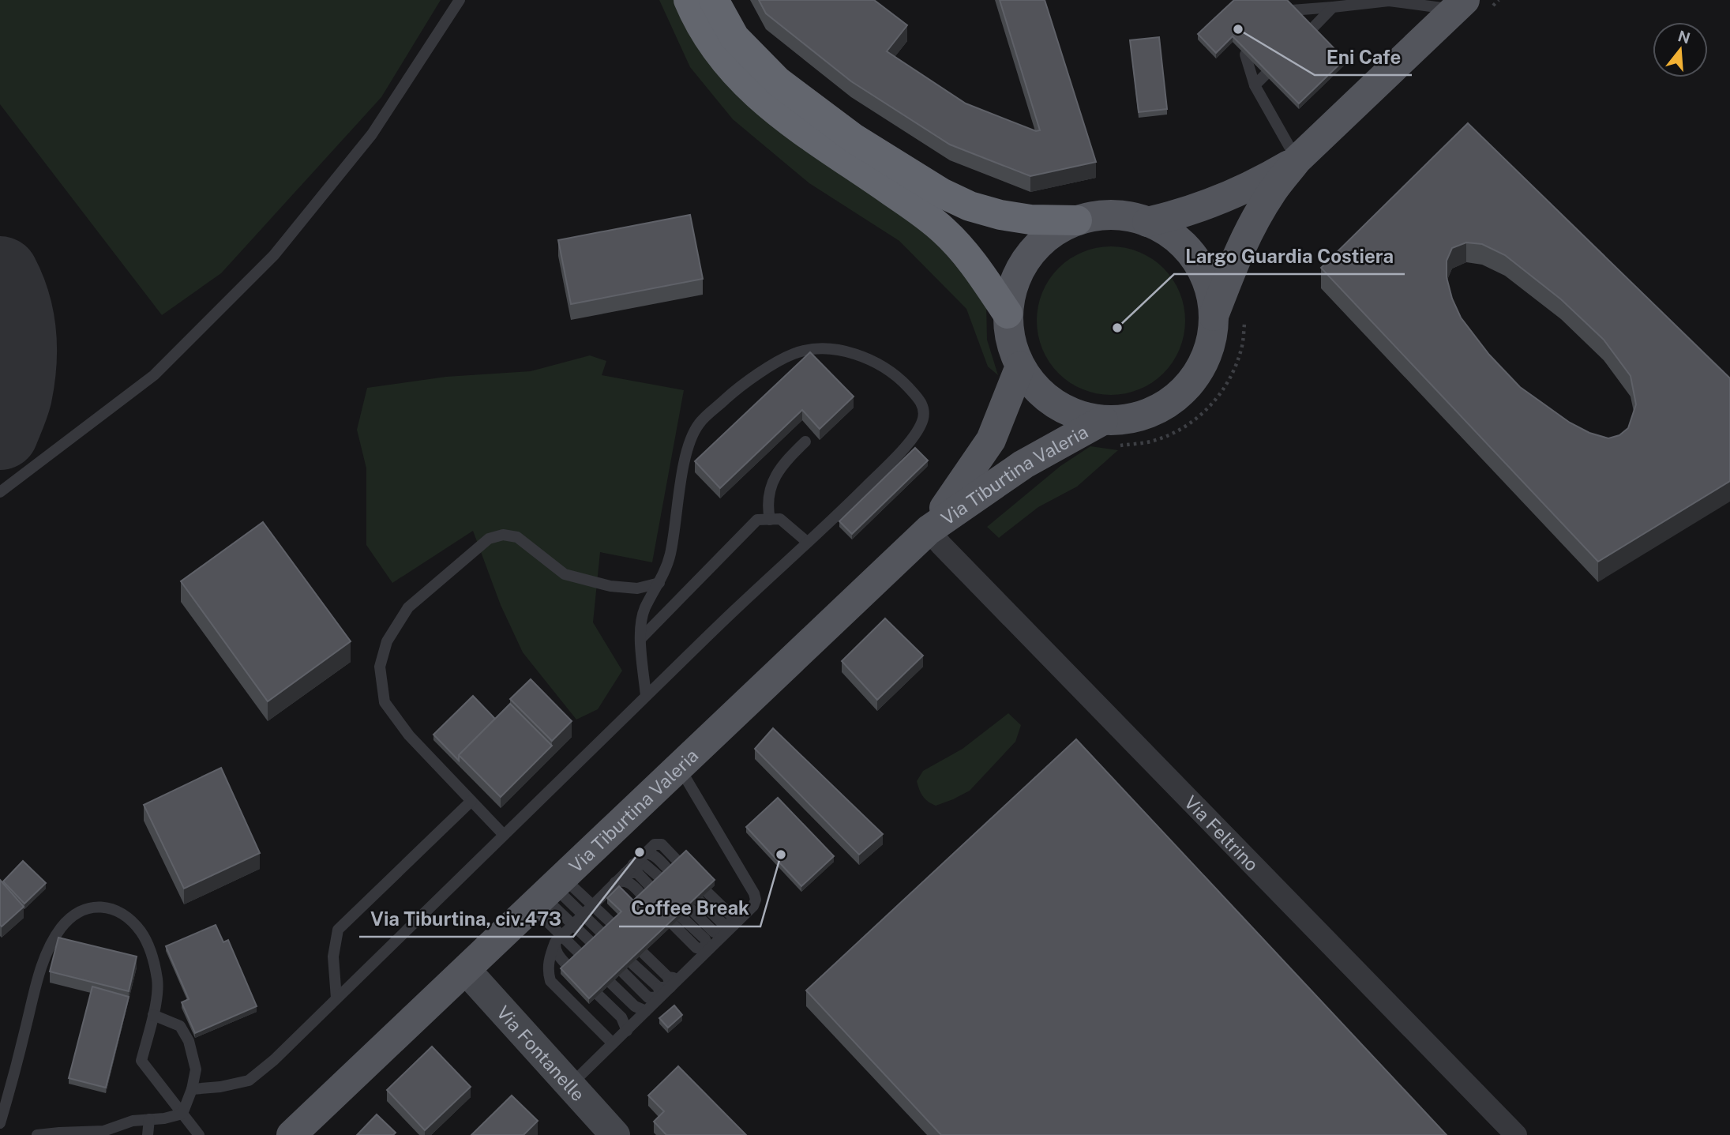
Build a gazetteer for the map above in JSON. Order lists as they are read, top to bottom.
{
  "streets": {
    "main road": ["Via Tiburtina Valeria"],
    "street": ["Via Feltrino", "Via Fontanelle"]
  },
  "crossings": [
    ["Via Tiburtina Valeria", "Via Feltrino"],
    ["Via Tiburtina Valeria", "Via Fontanelle"]
  ],
  "places": [
    "Eni Cafe",
    "Largo Guardia Costiera",
    "Via Tiburtina, civ.473",
    "Coffee Break"
  ],
  "north": "top"
}
